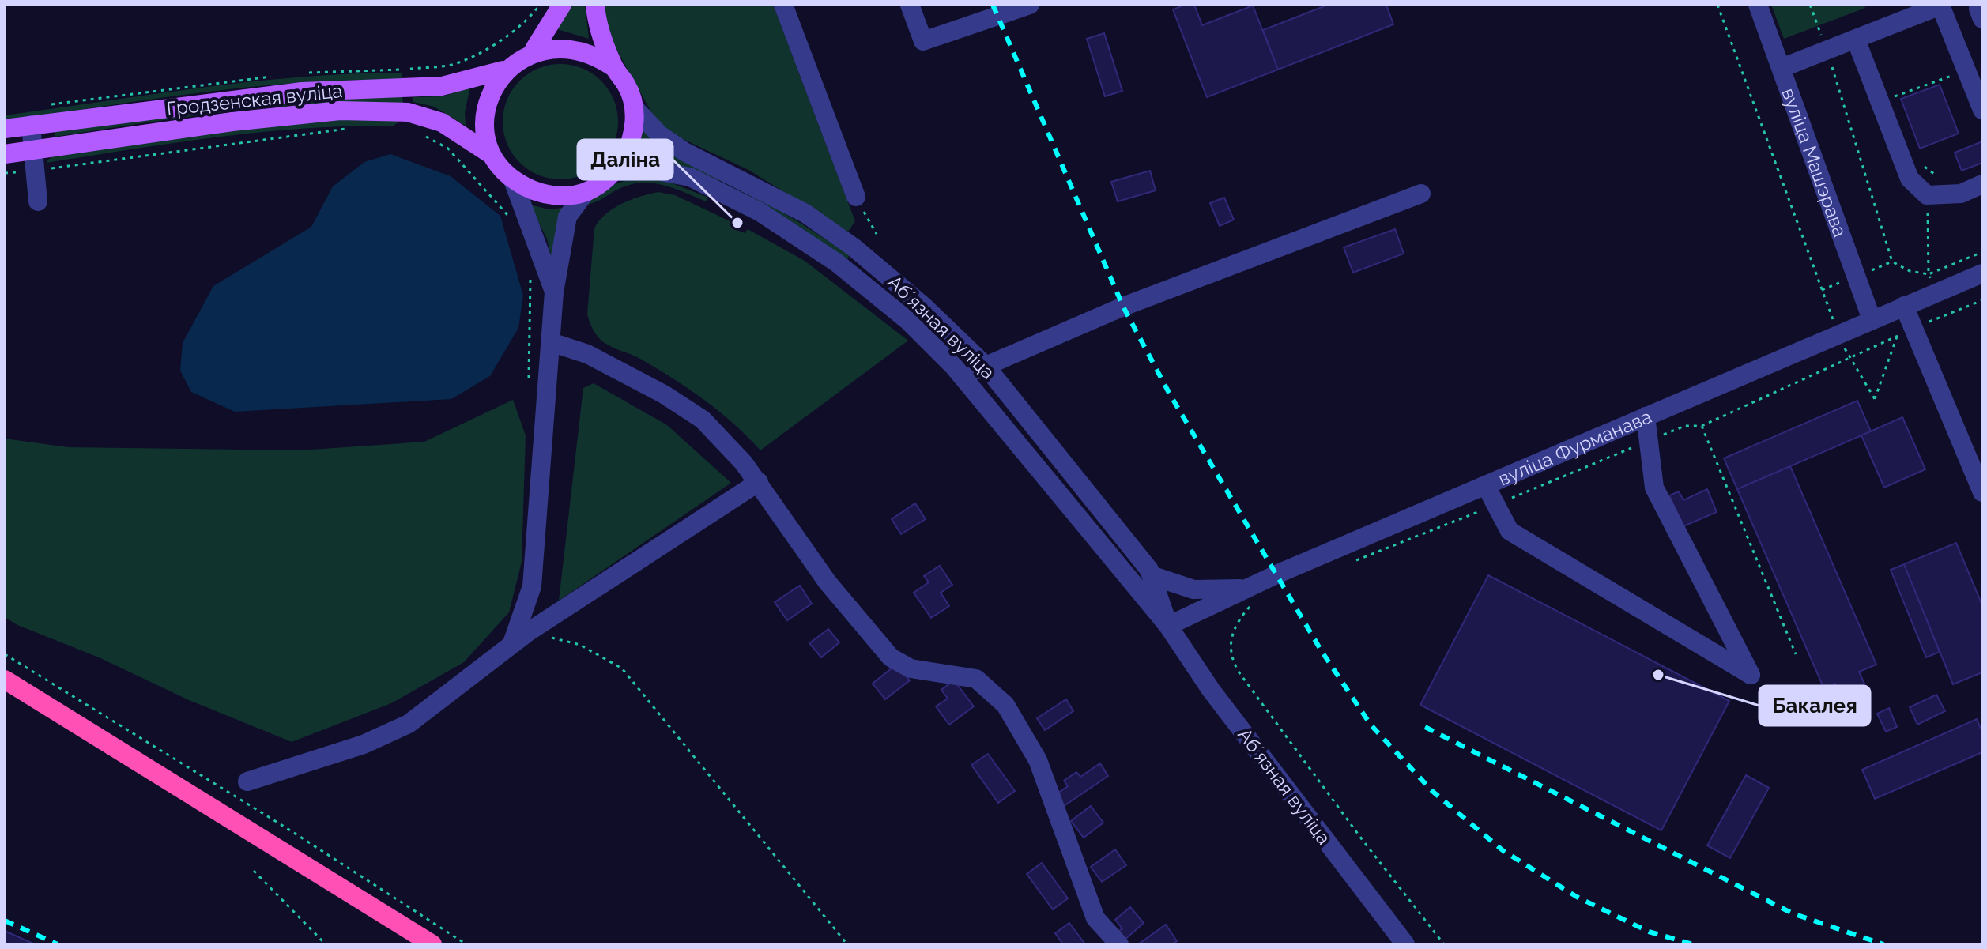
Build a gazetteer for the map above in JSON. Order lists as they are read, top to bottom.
{
  "streets": {
    "main road": ["Гродзенская вуліца", "Абʼязная вуліца"],
    "street": ["вуліца Машэрава", "вуліца Фурманава"]
  },
  "crossings": [
    ["Гродзенская вуліца", "Абʼязная вуліца"],
    ["вуліца Машэрава", "вуліца Фурманава"],
    ["Абʼязная вуліца", "вуліца Фурманава"]
  ],
  "places": ["Даліна", "Бакалея"]
}
